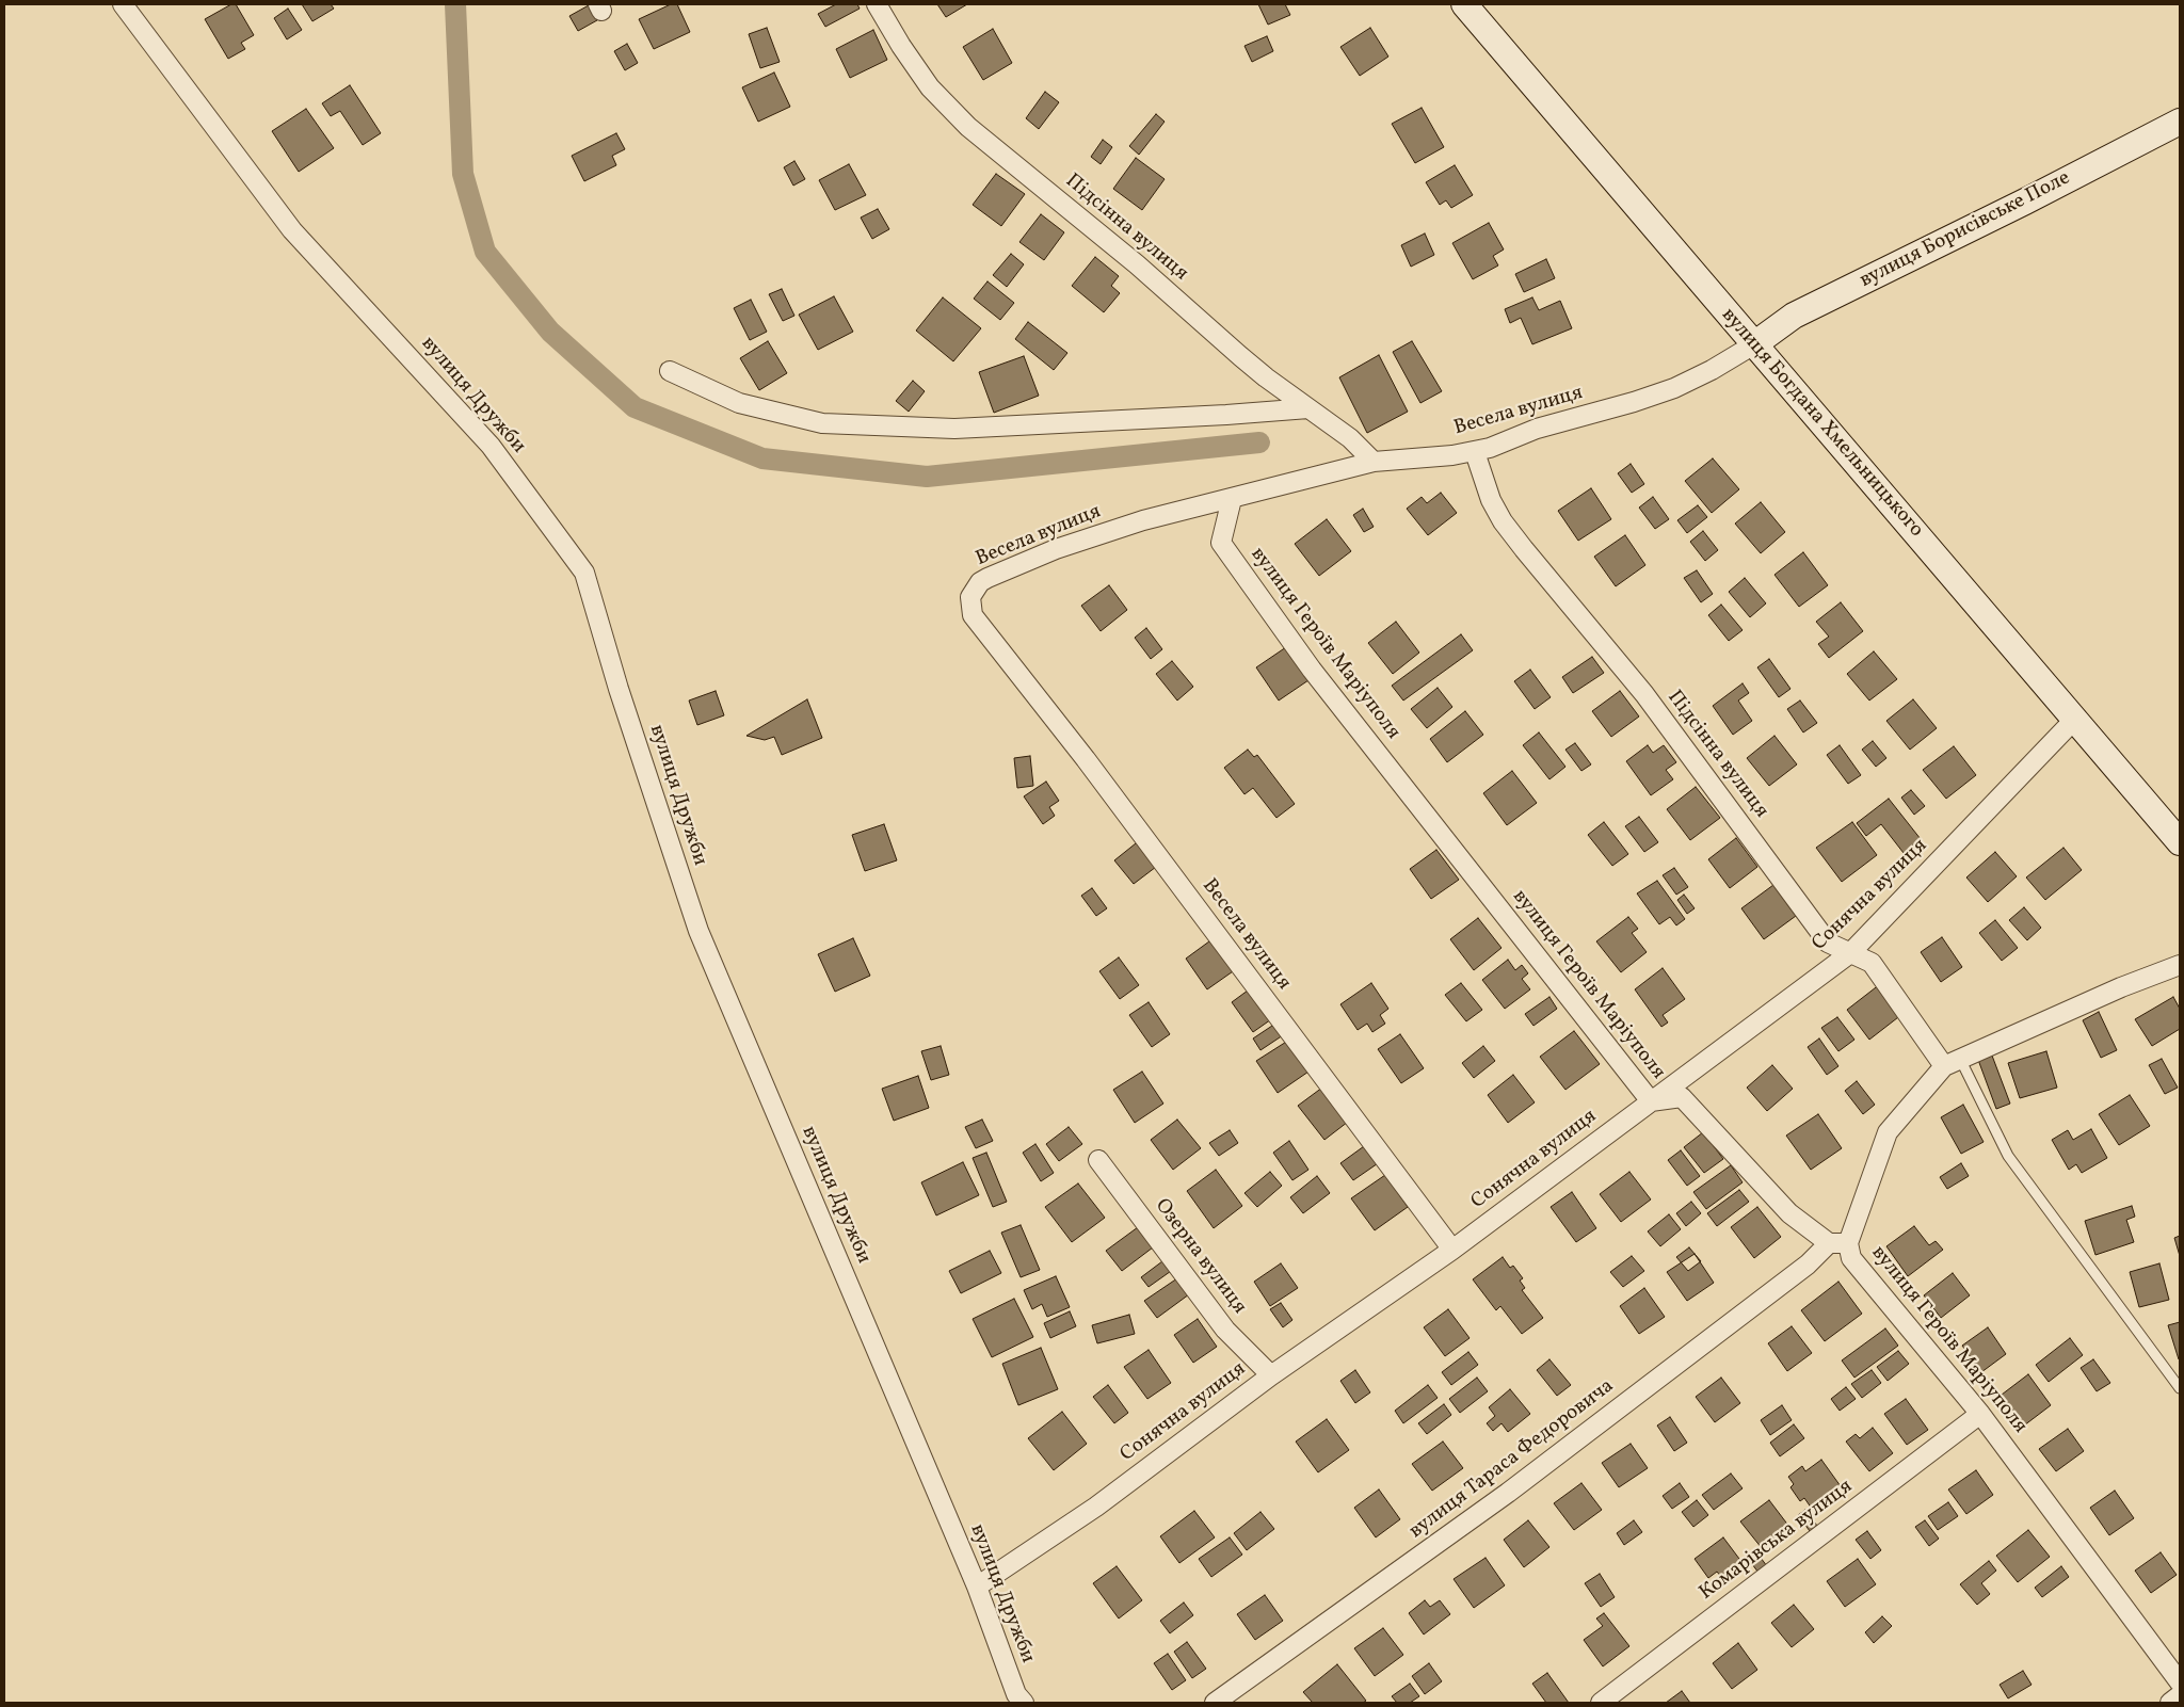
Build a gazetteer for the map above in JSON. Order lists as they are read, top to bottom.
{
  "streets": {
    "main road": ["вулиця Борисівське Поле", "вулиця Богдана Хмельницького"],
    "street": [
      "Підсінна вулиця",
      "вулиця Дружби",
      "Весела вулиця",
      "вулиця Героїв Маріуполя",
      "Сонячна вулиця",
      "Озерна вулиця",
      "вулиця Тараса Федоровича",
      "Комарівська вулиця"
    ]
  },
  "crossings": [
    ["Підсінна вулиця", "Весела вулиця"],
    ["Підсінна вулиця", "Сонячна вулиця"],
    ["вулиця Борисівське Поле", "Весела вулиця"],
    ["вулиця Борисівське Поле", "вулиця Богдана Хмельницького"],
    ["вулиця Дружби", "Сонячна вулиця"],
    ["Весела вулиця", "вулиця Богдана Хмельницького"],
    ["Весела вулиця", "вулиця Героїв Маріуполя"],
    ["Весела вулиця", "Сонячна вулиця"],
    ["вулиця Богдана Хмельницького", "Сонячна вулиця"],
    ["вулиця Героїв Маріуполя", "Сонячна вулиця"],
    ["вулиця Героїв Маріуполя", "вулиця Тараса Федоровича"],
    ["вулиця Героїв Маріуполя", "Комарівська вулиця"],
    ["Сонячна вулиця", "Озерна вулиця"]
  ]
}
